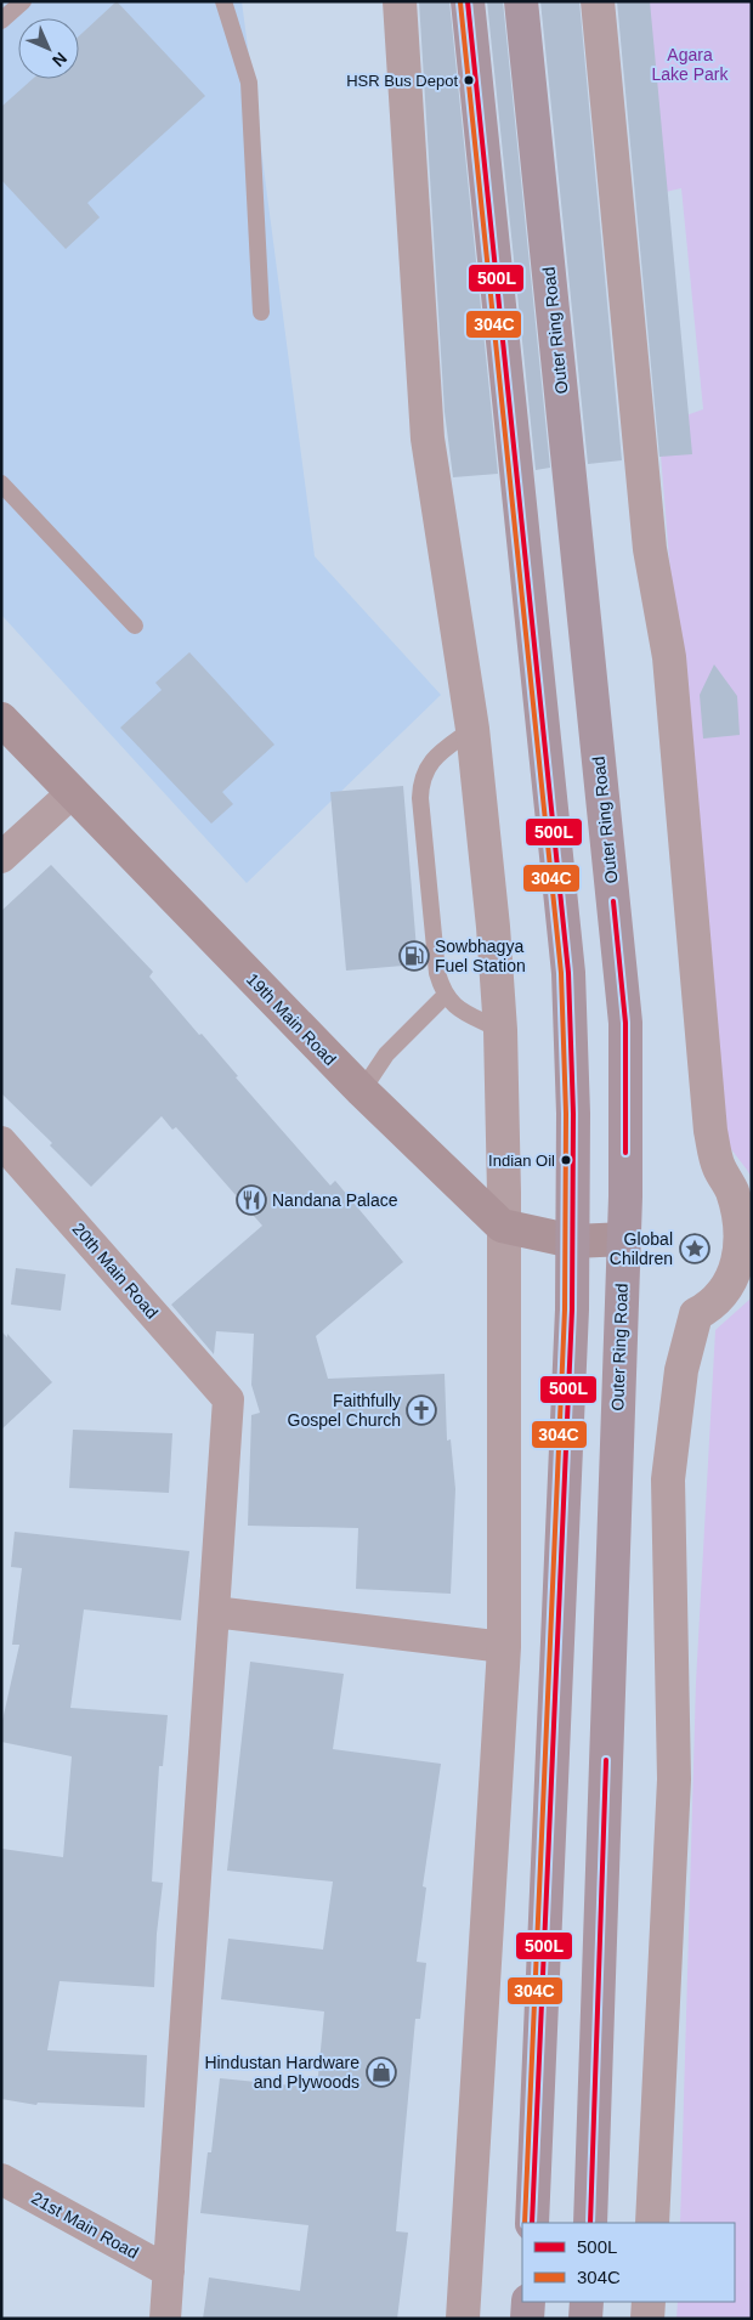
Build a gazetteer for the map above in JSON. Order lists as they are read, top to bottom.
{
  "streets": {
    "highway": ["Outer Ring Road"],
    "main road": ["19th Main Road"],
    "street": ["20th Main Road", "21st Main Road"]
  },
  "parks": ["Agara Lake Park"],
  "places": {
    "other": ["HSR Bus Depot", "Indian Oil"],
    "fuel station": ["Sowbhagya Fuel Station"],
    "restaurant": ["Nandana Palace"],
    "place": ["Global Children"],
    "church": ["Faithfully Gospel Church"],
    "shop": ["Hindustan Hardware and Plywoods"]
  },
  "lines": ["transit line 500L", "transit line 304C"],
  "legend": ["500L", "304C"],
  "north": "bottom right"
}
